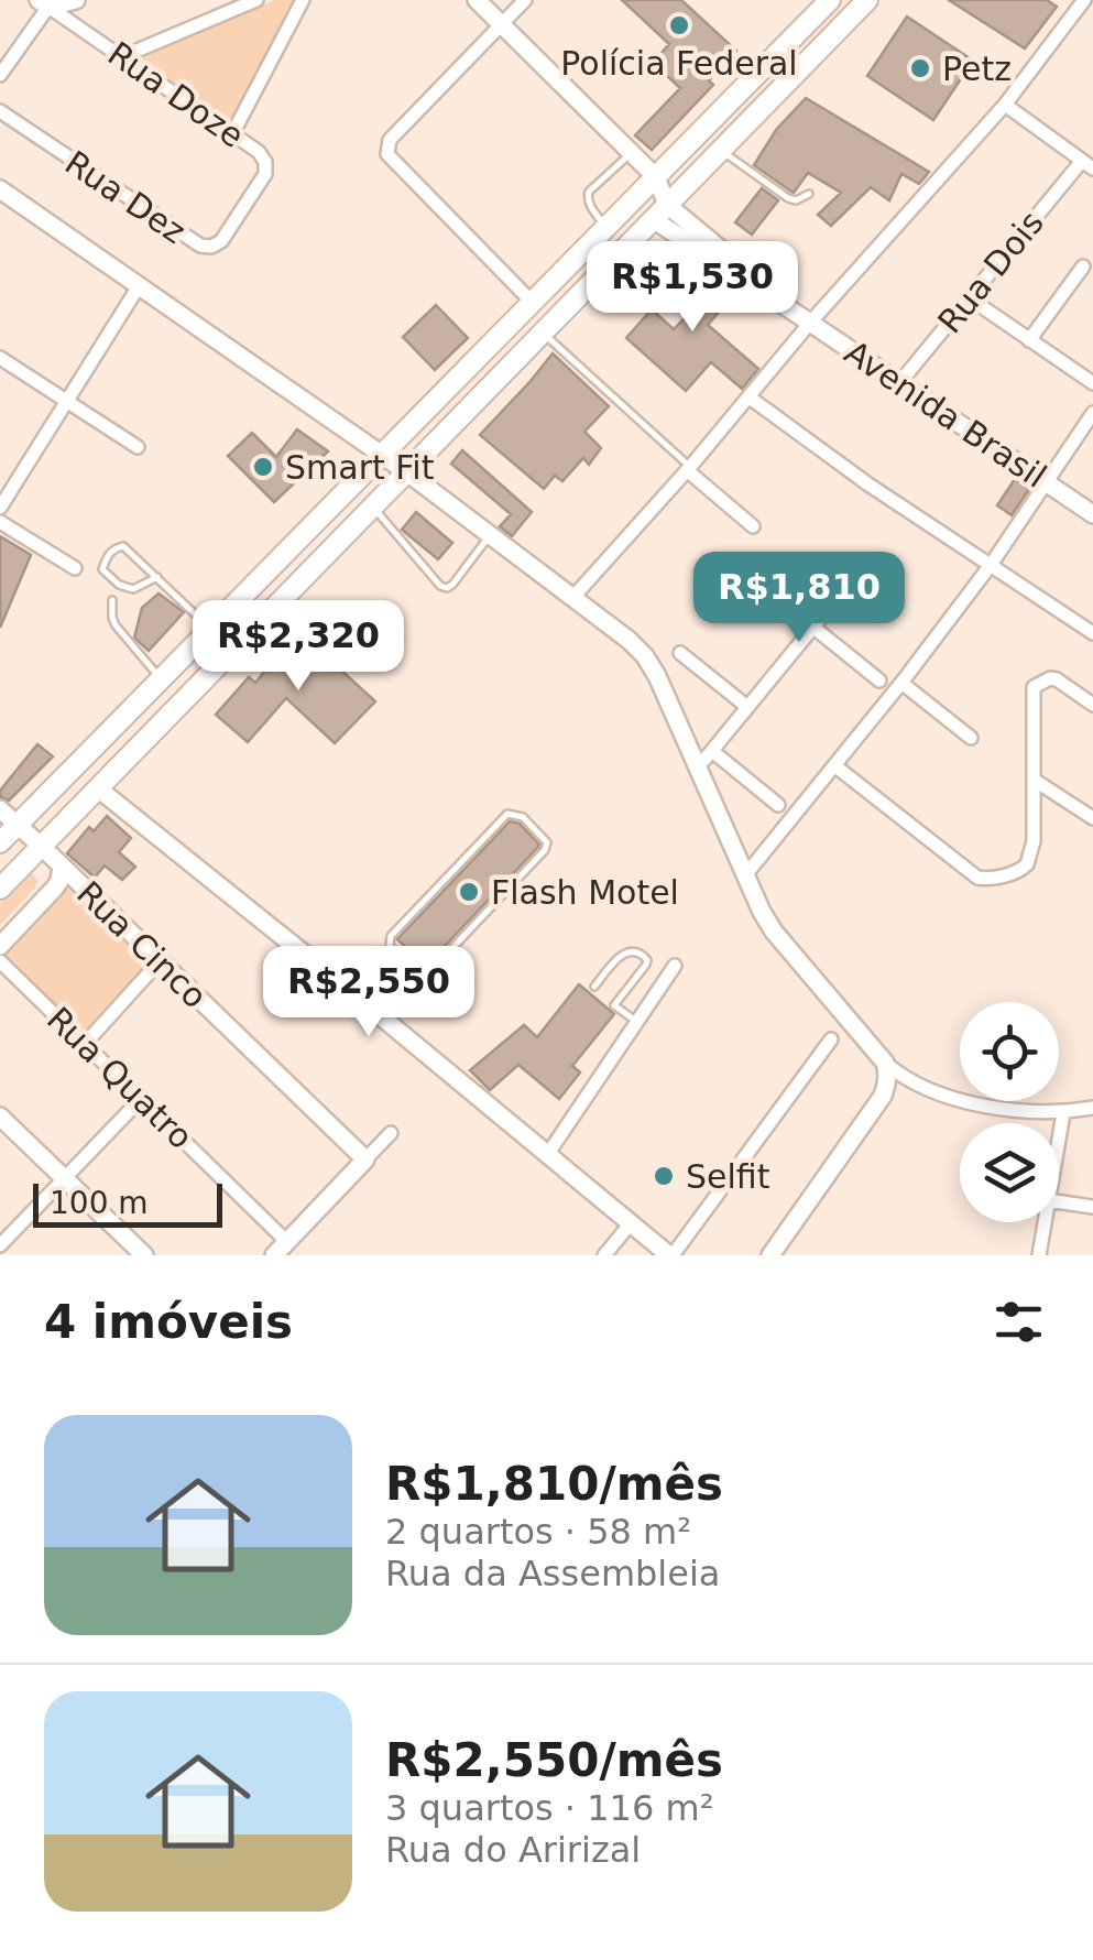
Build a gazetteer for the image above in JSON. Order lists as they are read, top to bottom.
{
  "streets": {
    "main road": ["Avenida Brasil", "Rua Cinco"],
    "street": [
      "Rua Doze",
      "Rua Dez",
      "Rua Dois",
      "Rua Quatro"
    ]
  },
  "crossings": [
    ["Rua Doze", "Rua Dez"],
    ["Rua Dois", "Avenida Brasil"]
  ],
  "places": [
    "Polícia Federal",
    "Petz",
    "Smart Fit",
    "Flash Motel",
    "Selfit"
  ],
  "scale_bar": "100 m",
  "page": {
    "price": [
      "R$1,530",
      "R$1,810",
      "R$2,320",
      "R$2,550"
    ],
    "scale": "100 m",
    "heading": "4 imóveis",
    "list": [
      {
        "name": "R$1,810/mês",
        "note": "2 quartos · 58 m² · Rua da Assembleia"
      },
      {
        "name": "R$2,550/mês",
        "note": "3 quartos · 116 m² · Rua do Aririzal"
      }
    ]
  }
}
